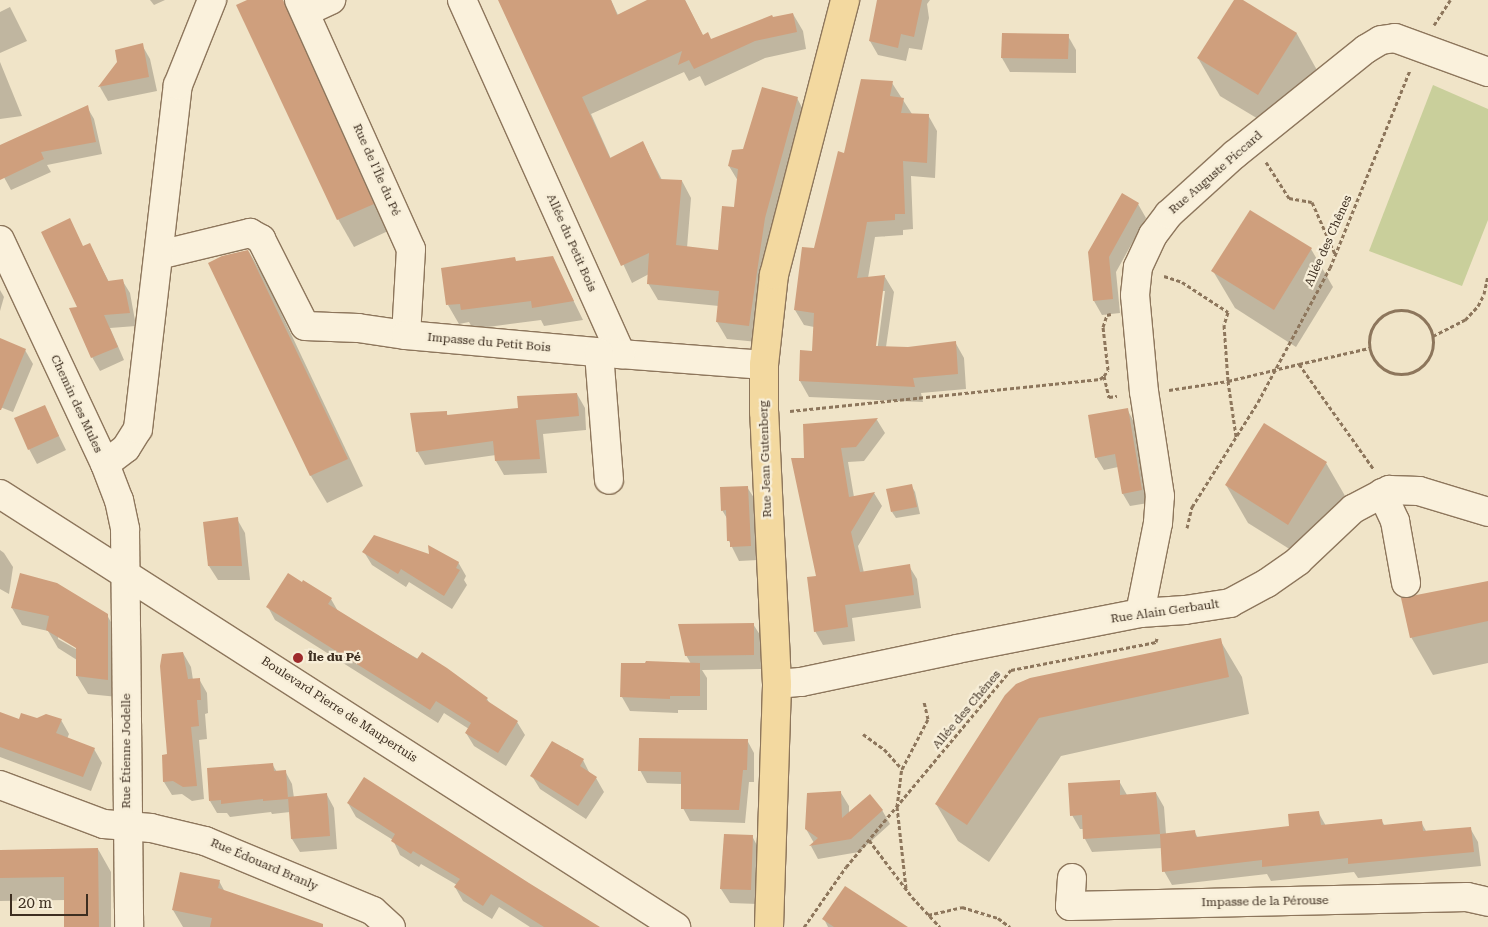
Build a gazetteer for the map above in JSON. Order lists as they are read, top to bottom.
{
  "streets": {
    "main road": ["Rue Jean Gutenberg"],
    "street": [
      "Rue de l'Île du Pé",
      "Rue Auguste Piccard",
      "Allée du Petit Bois",
      "Impasse du Petit Bois",
      "Chemin des Mules",
      "Rue Alain Gerbault",
      "Boulevard Pierre de Maupertuis",
      "Rue Étienne Jodelle",
      "Rue Édouard Branly",
      "Impasse de la Pérouse"
    ],
    "path": ["Allée des Chênes"]
  },
  "crossings": [
    ["Rue de l'Île du Pé", "Impasse du Petit Bois"],
    ["Rue Auguste Piccard", "Allée des Chênes"],
    ["Rue Auguste Piccard", "Rue Alain Gerbault"],
    ["Allée des Chênes", "Rue Alain Gerbault"],
    ["Allée du Petit Bois", "Impasse du Petit Bois"],
    ["Chemin des Mules", "Boulevard Pierre de Maupertuis"],
    ["Chemin des Mules", "Rue Étienne Jodelle"],
    ["Rue Jean Gutenberg", "Rue Alain Gerbault"],
    ["Boulevard Pierre de Maupertuis", "Rue Étienne Jodelle"],
    ["Rue Étienne Jodelle", "Rue Édouard Branly"]
  ],
  "places": ["Île du Pé"],
  "scale_bar": "20 m"
}
